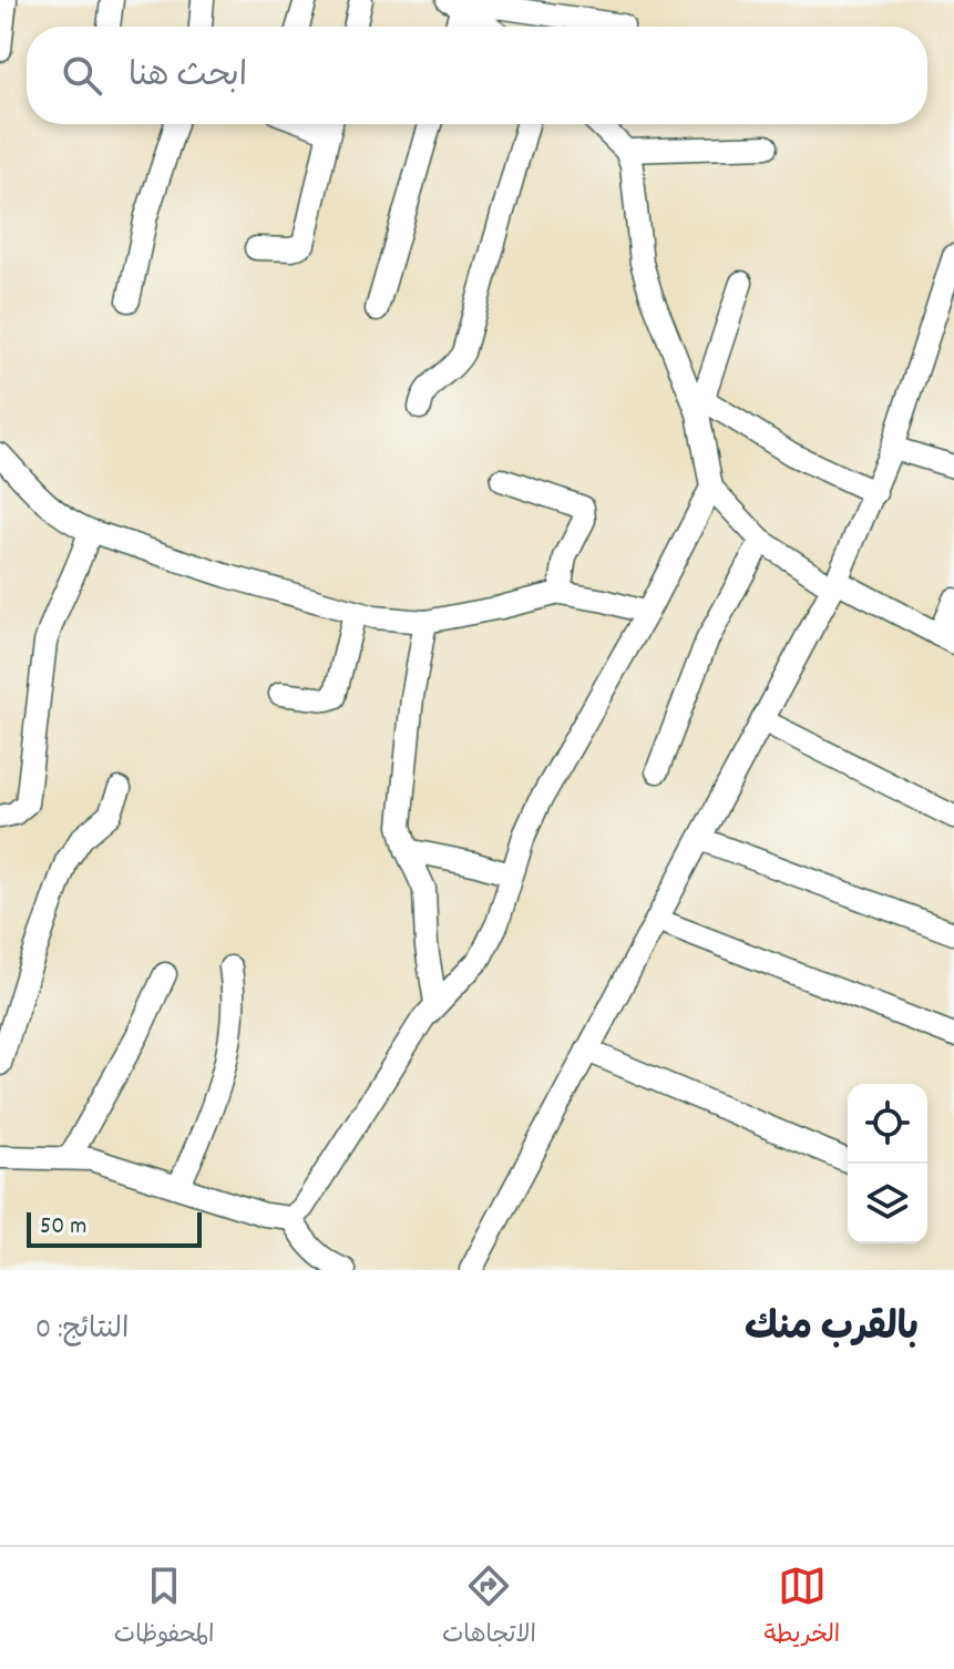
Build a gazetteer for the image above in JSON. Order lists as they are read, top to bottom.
{
  "scale_bar": "50 m",
  "page": {
    "search": "ابحث هنا",
    "scale": "50 m",
    "heading": ["بالقرب منك", "النتائج: 0"],
    "nav": ["الخريطة", "الاتجاهات", "المحفوظات"]
  }
}
